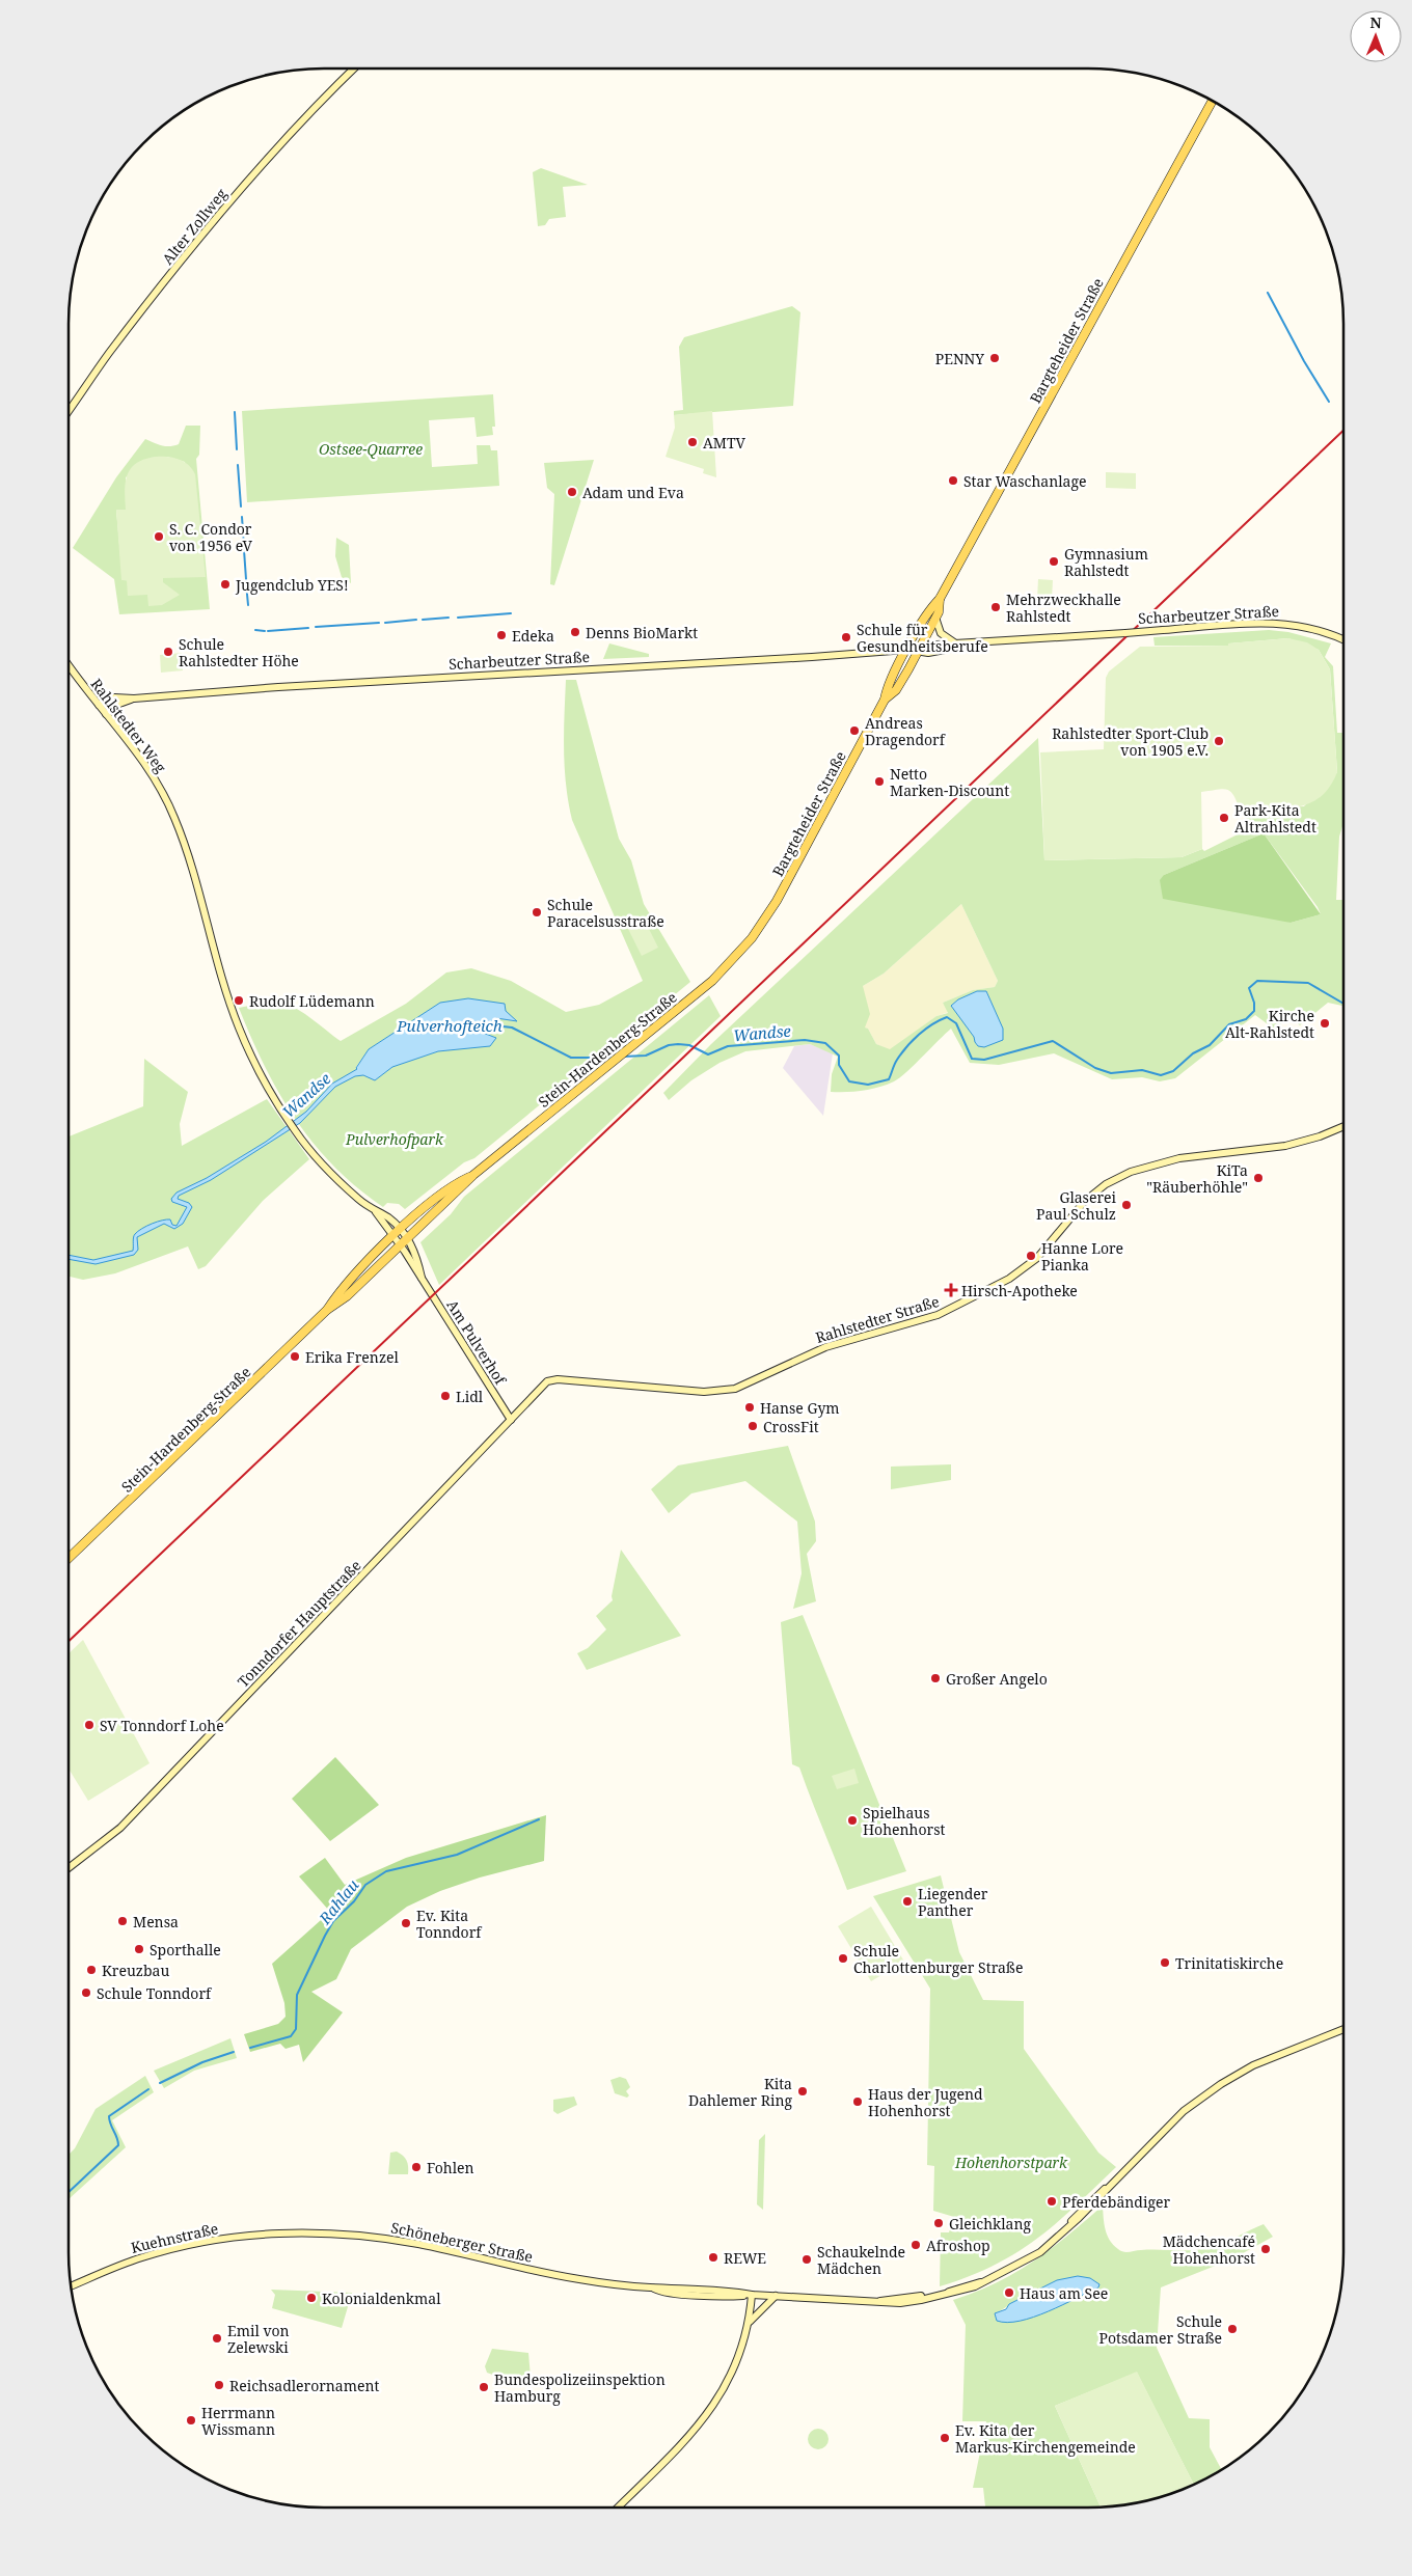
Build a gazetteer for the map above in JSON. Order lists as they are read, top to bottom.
{
  "streets": {
    "main road": ["Bargteheider Straße", "Stein-Hardenberg-Straße"],
    "street": [
      "Alter Zollweg",
      "Scharbeutzer Straße",
      "Rahlstedter Weg",
      "Rahlstedter Straße",
      "Am Pulverhof",
      "Tonndorfer Hauptstraße",
      "Kuehnstraße",
      "Schöneberger Straße"
    ]
  },
  "crossings": [
    ["Bargteheider Straße", "Scharbeutzer Straße"],
    ["Bargteheider Straße", "Stein-Hardenberg-Straße"],
    ["Scharbeutzer Straße", "Rahlstedter Weg"],
    ["Rahlstedter Weg", "Am Pulverhof"],
    ["Stein-Hardenberg-Straße", "Am Pulverhof"],
    ["Rahlstedter Straße", "Tonndorfer Hauptstraße"],
    ["Am Pulverhof", "Tonndorfer Hauptstraße"],
    ["Kuehnstraße", "Schöneberger Straße"]
  ],
  "water": ["Pulverhofteich", "Wandse", "Rahlau"],
  "parks": ["Ostsee-Quarree", "Pulverhofpark", "Hohenhorstpark"],
  "places": {
    "other": [
      "PENNY",
      "AMTV",
      "Star Waschanlage",
      "Adam und Eva",
      "S. C. Condor von 1956 eV",
      "Gymnasium Rahlstedt",
      "Jugendclub YES!",
      "Mehrzweckhalle Rahlstedt",
      "Denns BioMarkt",
      "Edeka",
      "Schule für Gesundheitsberufe",
      "Schule Rahlstedter Höhe",
      "Andreas Dragendorf",
      "Rahlstedter Sport-Club von 1905 e.V.",
      "Netto Marken-Discount",
      "Park-Kita Altrahlstedt",
      "Schule Paracelsusstraße",
      "Rudolf Lüdemann",
      "Kirche Alt-Rahlstedt",
      "KiTa \"Räuberhöhle\"",
      "Glaserei Paul Schulz",
      "Hanne Lore Pianka",
      "Erika Frenzel",
      "Lidl",
      "Hanse Gym",
      "CrossFit",
      "Großer Angelo",
      "SV Tonndorf Lohe",
      "Spielhaus Hohenhorst",
      "Liegender Panther",
      "Mensa",
      "Ev. Kita Tonndorf",
      "Sporthalle",
      "Schule Charlottenburger Straße",
      "Trinitatiskirche",
      "Kreuzbau",
      "Schule Tonndorf",
      "Kita Dahlemer Ring",
      "Haus der Jugend Hohenhorst",
      "Fohlen",
      "Pferdebändiger",
      "Gleichklang",
      "Afroshop",
      "Mädchencafé Hohenhorst",
      "REWE",
      "Schaukelnde Mädchen",
      "Haus am See",
      "Kolonialdenkmal",
      "Schule Potsdamer Straße",
      "Emil von Zelewski",
      "Reichsadlerornament",
      "Bundespolizeiinspektion Hamburg",
      "Herrmann Wissmann",
      "Ev. Kita der Markus-Kirchengemeinde"
    ],
    "health": ["Hirsch-Apotheke"]
  },
  "north": "top"
}
